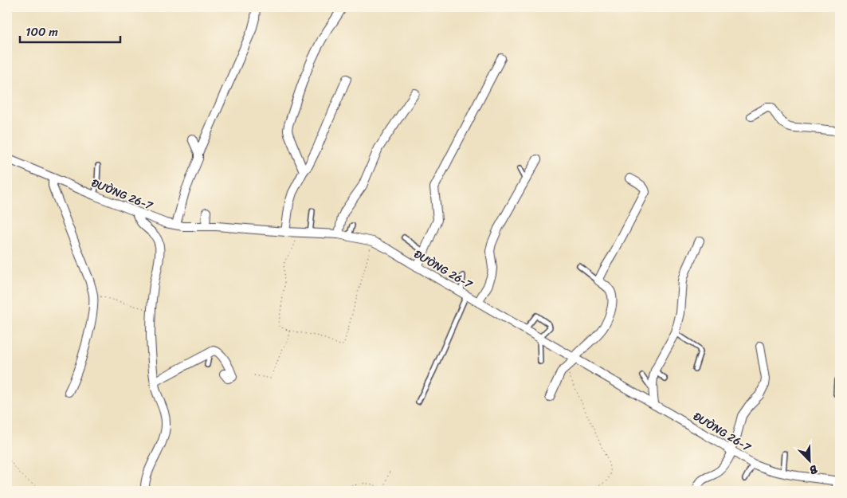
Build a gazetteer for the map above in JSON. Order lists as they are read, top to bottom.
{
  "streets": {
    "street": ["ĐƯỜNG 26-7"]
  },
  "scale_bar": "100 m",
  "north": "bottom right"
}
